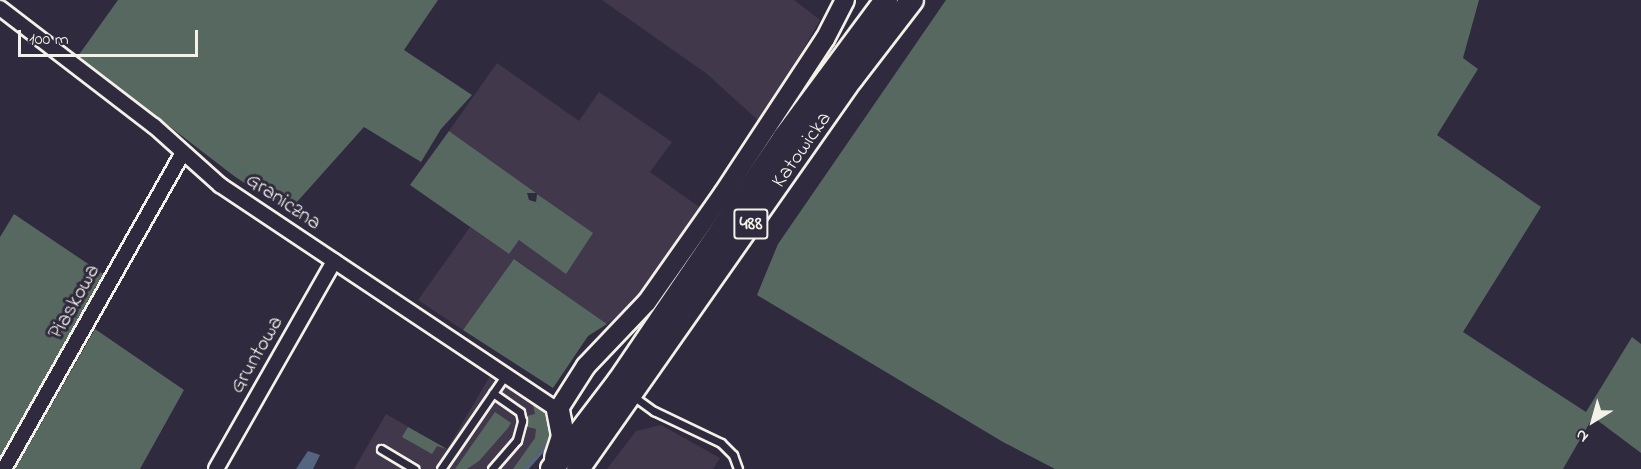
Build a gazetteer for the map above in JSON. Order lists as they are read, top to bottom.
{
  "streets": {
    "main road": ["Katowicka", "488"],
    "street": ["Graniczna", "Piaskowa", "Gruntowa"]
  },
  "crossings": [
    ["Katowicka", "488"],
    ["Graniczna", "Piaskowa"],
    ["Graniczna", "Gruntowa"]
  ],
  "scale_bar": "100 m",
  "north": "bottom left"
}
